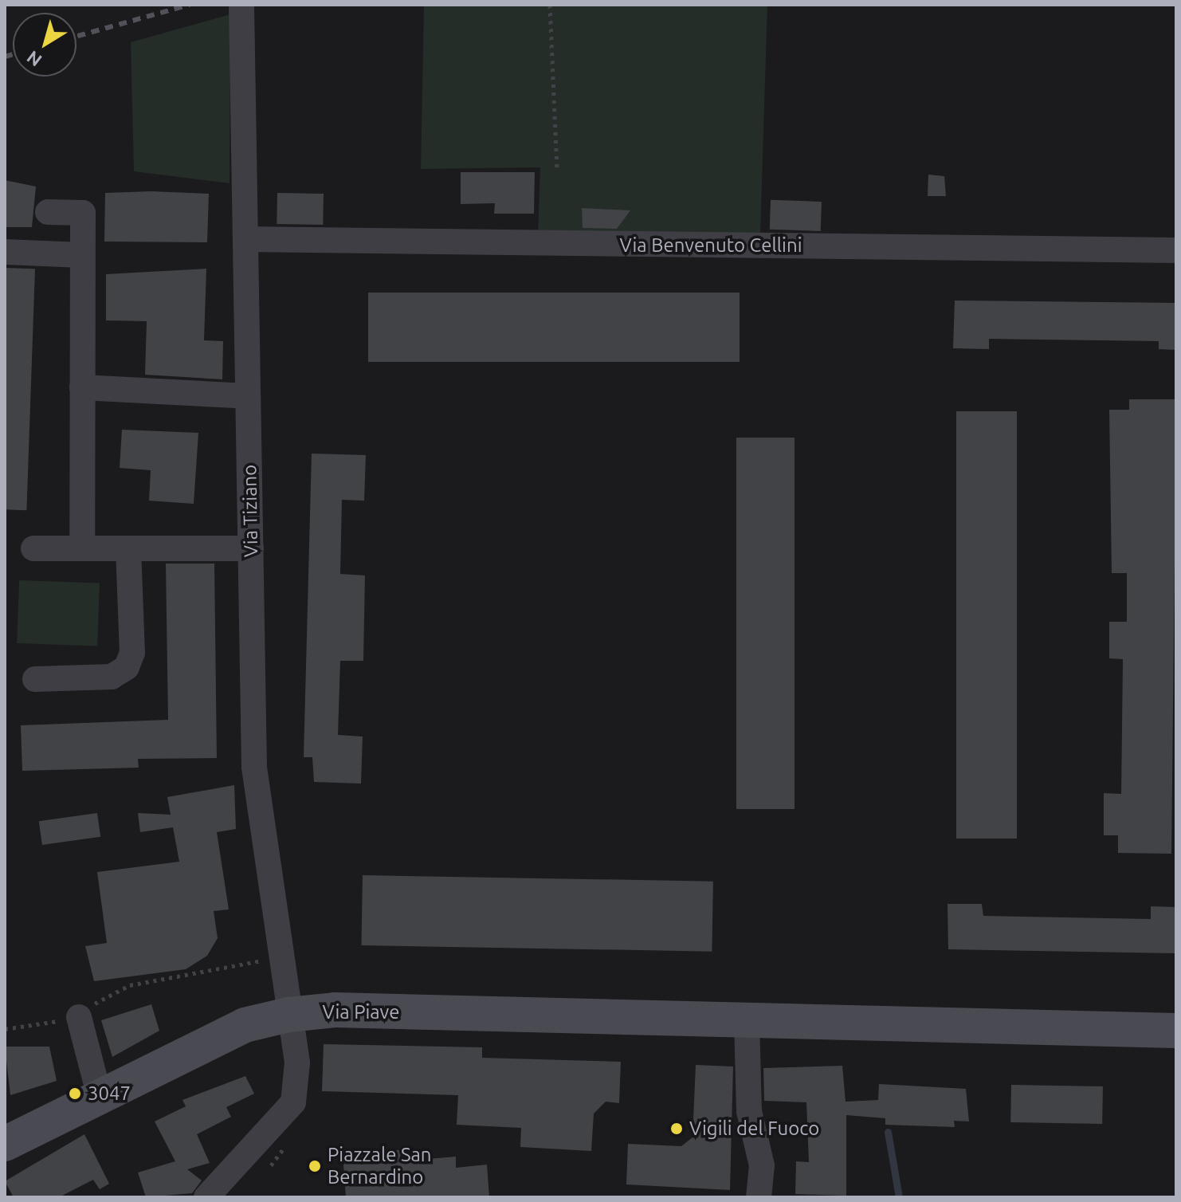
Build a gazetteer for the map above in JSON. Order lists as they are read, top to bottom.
{
  "streets": {
    "main road": ["Via Piave"],
    "street": ["Via Benvenuto Cellini", "Via Tiziano"]
  },
  "crossings": [
    ["Via Benvenuto Cellini", "Via Tiziano"],
    ["Via Tiziano", "Via Piave"]
  ],
  "places": ["3047", "Vigili del Fuoco", "Piazzale San Bernardino"],
  "north": "bottom left"
}
